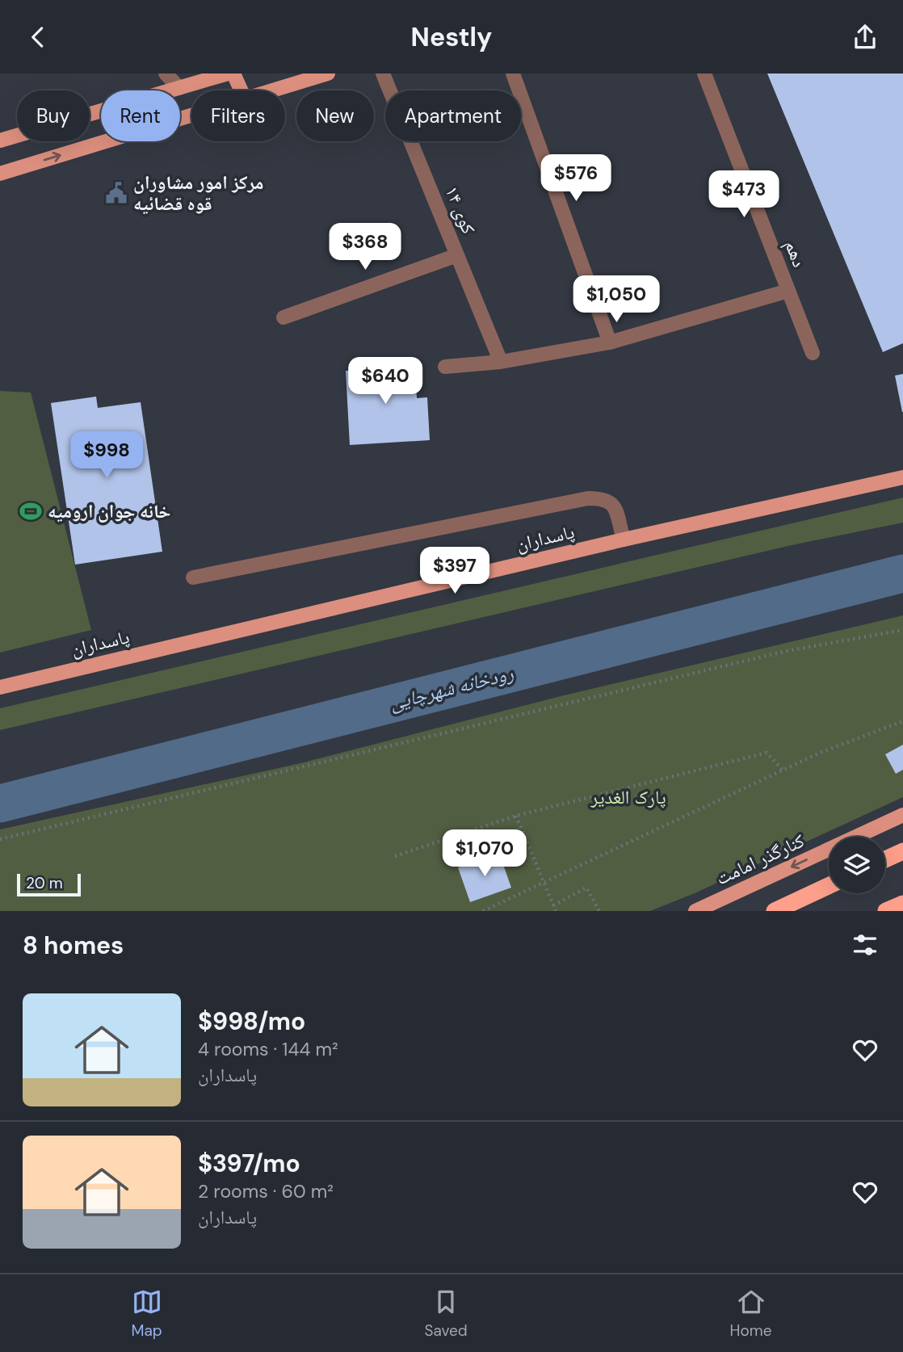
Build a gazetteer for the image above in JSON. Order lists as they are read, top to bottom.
{
  "streets": {
    "main road": ["پاسداران", "کنارگذر امامت"],
    "street": ["کوی ۱۴", "دهم"]
  },
  "one_way": ["کنارگذر امامت"],
  "water": ["رودخانه شهرچایی"],
  "parks": ["پارک الغدیر"],
  "places": {
    "public building": ["مرکز امور مشاوران قوه قضائیه"],
    "sports": ["خانه جوان ارومیه"]
  },
  "scale_bar": "20 m",
  "page": {
    "header": "Nestly",
    "chip": [
      "Buy",
      "Rent",
      "Filters",
      "New",
      "Apartment"
    ],
    "price": [
      "$576",
      "$473",
      "$368",
      "$1,050",
      "$640",
      "$998",
      "$397",
      "$1,070"
    ],
    "scale": "20 m",
    "heading": "8 homes",
    "list": [
      {
        "name": "$998/mo",
        "note": "4 rooms · 144 m² · پاسداران"
      },
      {
        "name": "$397/mo",
        "note": "2 rooms · 60 m² · پاسداران"
      }
    ],
    "tabs": ["Map", "Saved", "Home"]
  }
}
